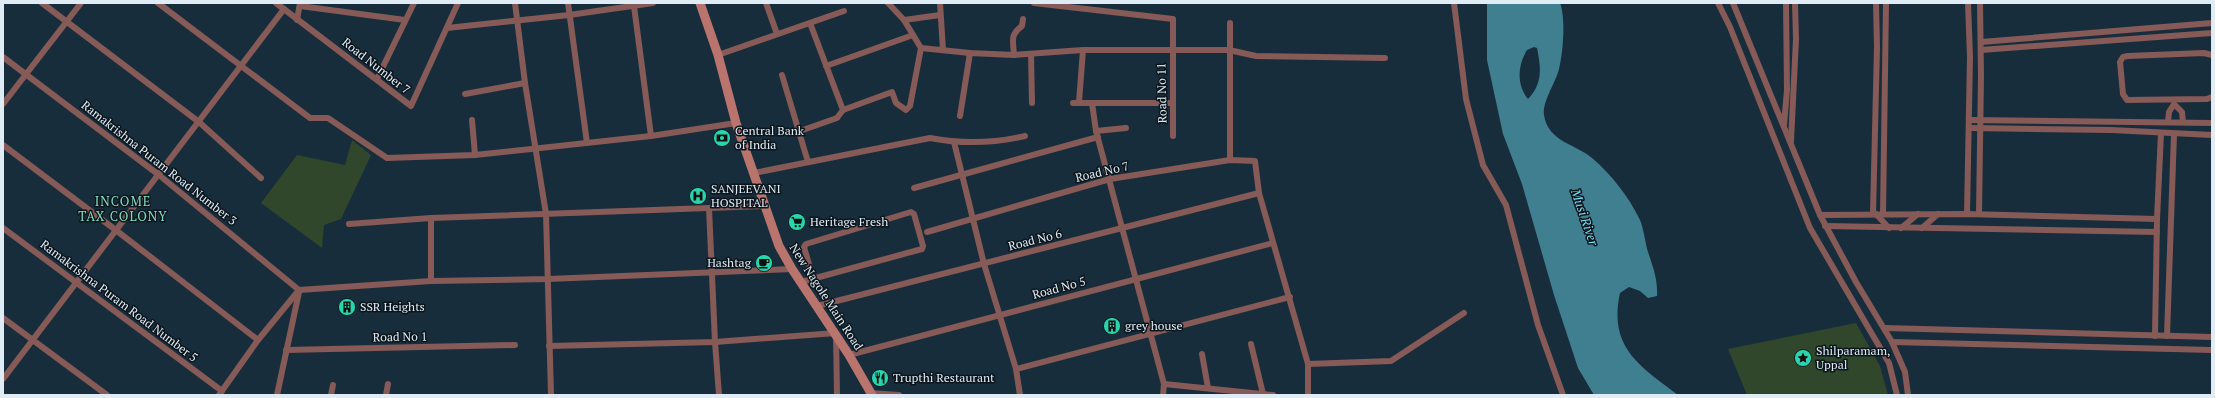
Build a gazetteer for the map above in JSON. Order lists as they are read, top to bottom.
{
  "streets": {
    "street": [
      "Road Number 7",
      "Road No 11",
      "Ramakrishna Puram Road Number 3",
      "Road No 7",
      "Road No 6",
      "Road No 5",
      "New Nagole Main Road",
      "Ramakrishna Puram Road Number 5",
      "Road No 1"
    ]
  },
  "crossings": [
    ["Road No 7", "Road No 6"],
    ["Road No 6", "New Nagole Main Road"],
    ["Road No 5", "New Nagole Main Road"]
  ],
  "districts": ["INCOME TAX COLONY"],
  "water": ["Musi River"],
  "places": {
    "bank": ["Central Bank of India"],
    "hospital": ["SANJEEVANI HOSPITAL"],
    "supermarket": ["Heritage Fresh"],
    "cafe": ["Hashtag"],
    "building": ["SSR Heights", "grey house"],
    "place": ["Shilparamam, Uppal"],
    "restaurant": ["Trupthi Restaurant"]
  }
}
